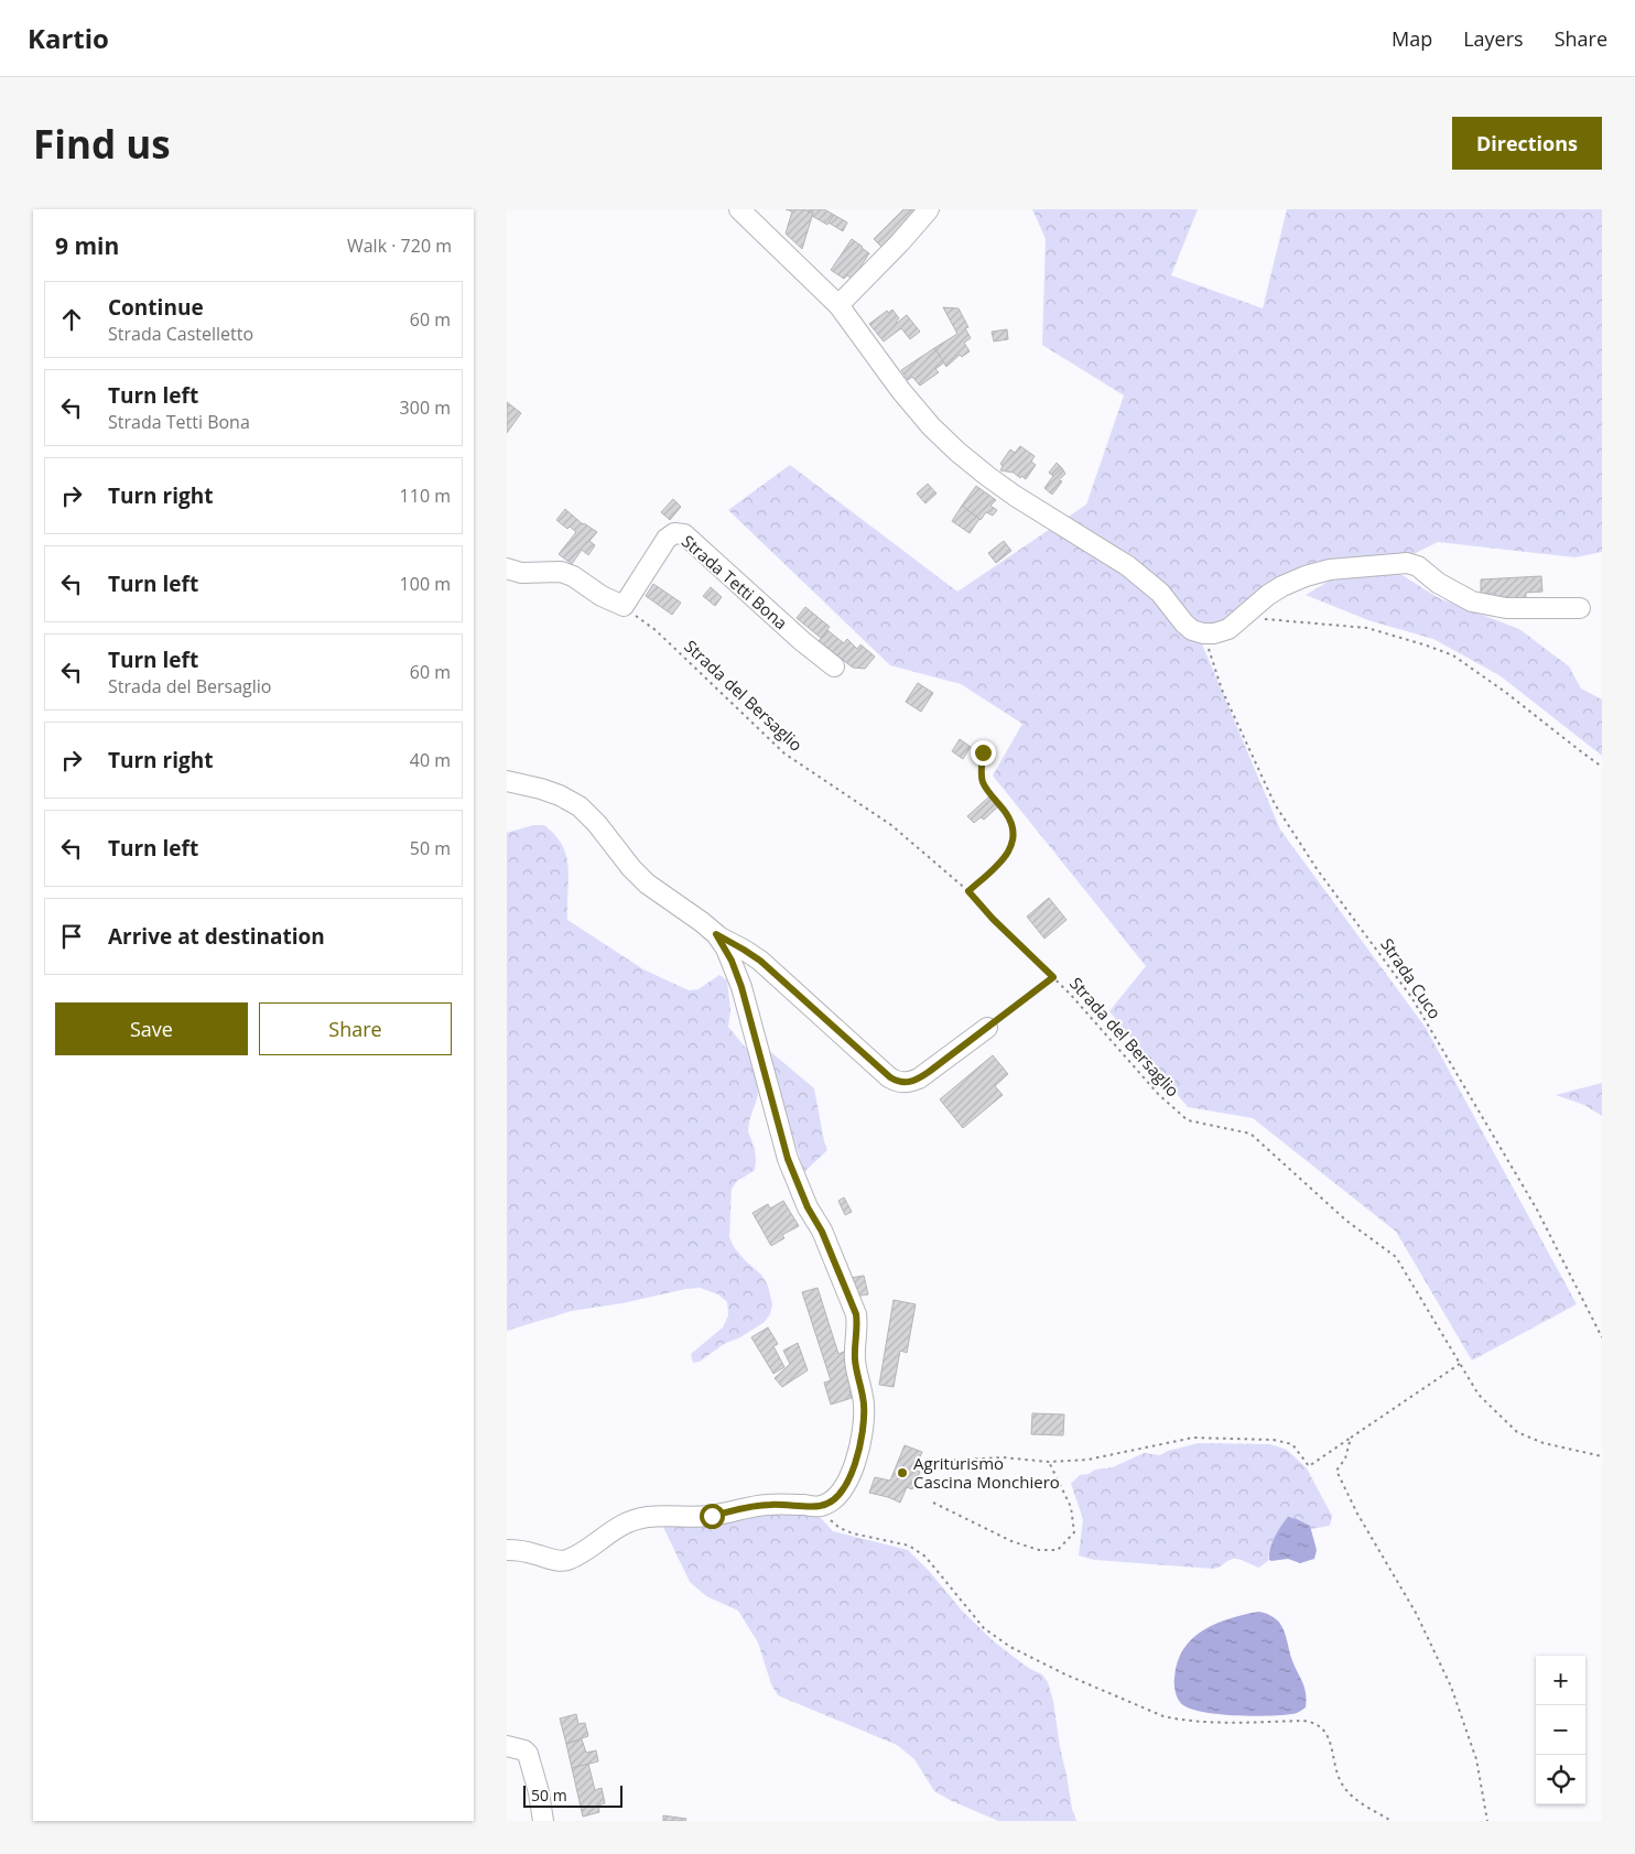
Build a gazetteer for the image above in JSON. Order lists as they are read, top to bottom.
{
  "streets": {
    "street": ["Strada Tetti Bona"],
    "path": ["Strada del Bersaglio", "Strada Cuco"]
  },
  "crossings": [
    ["Strada Tetti Bona", "Strada del Bersaglio"]
  ],
  "places": ["Agriturismo Cascina Monchiero"],
  "scale_bar": "50 m",
  "page": {
    "header": "Kartio",
    "nav": ["Map", "Layers", "Share"],
    "buttons": [
      "Directions",
      ["Save", "Share"]
    ],
    "title": "Find us",
    "heading": ["9 min", "Walk · 720 m"],
    "list": [
      ["Continue", "Strada Castelletto", "60 m"],
      ["Turn left", "Strada Tetti Bona", "300 m"],
      ["Turn right", "110 m"],
      ["Turn left", "100 m"],
      ["Turn left", "Strada del Bersaglio", "60 m"],
      ["Turn right", "40 m"],
      ["Turn left", "50 m"],
      "Arrive at destination"
    ],
    "map_buttons": ["+", "−"],
    "scale": "50 m"
  }
}
